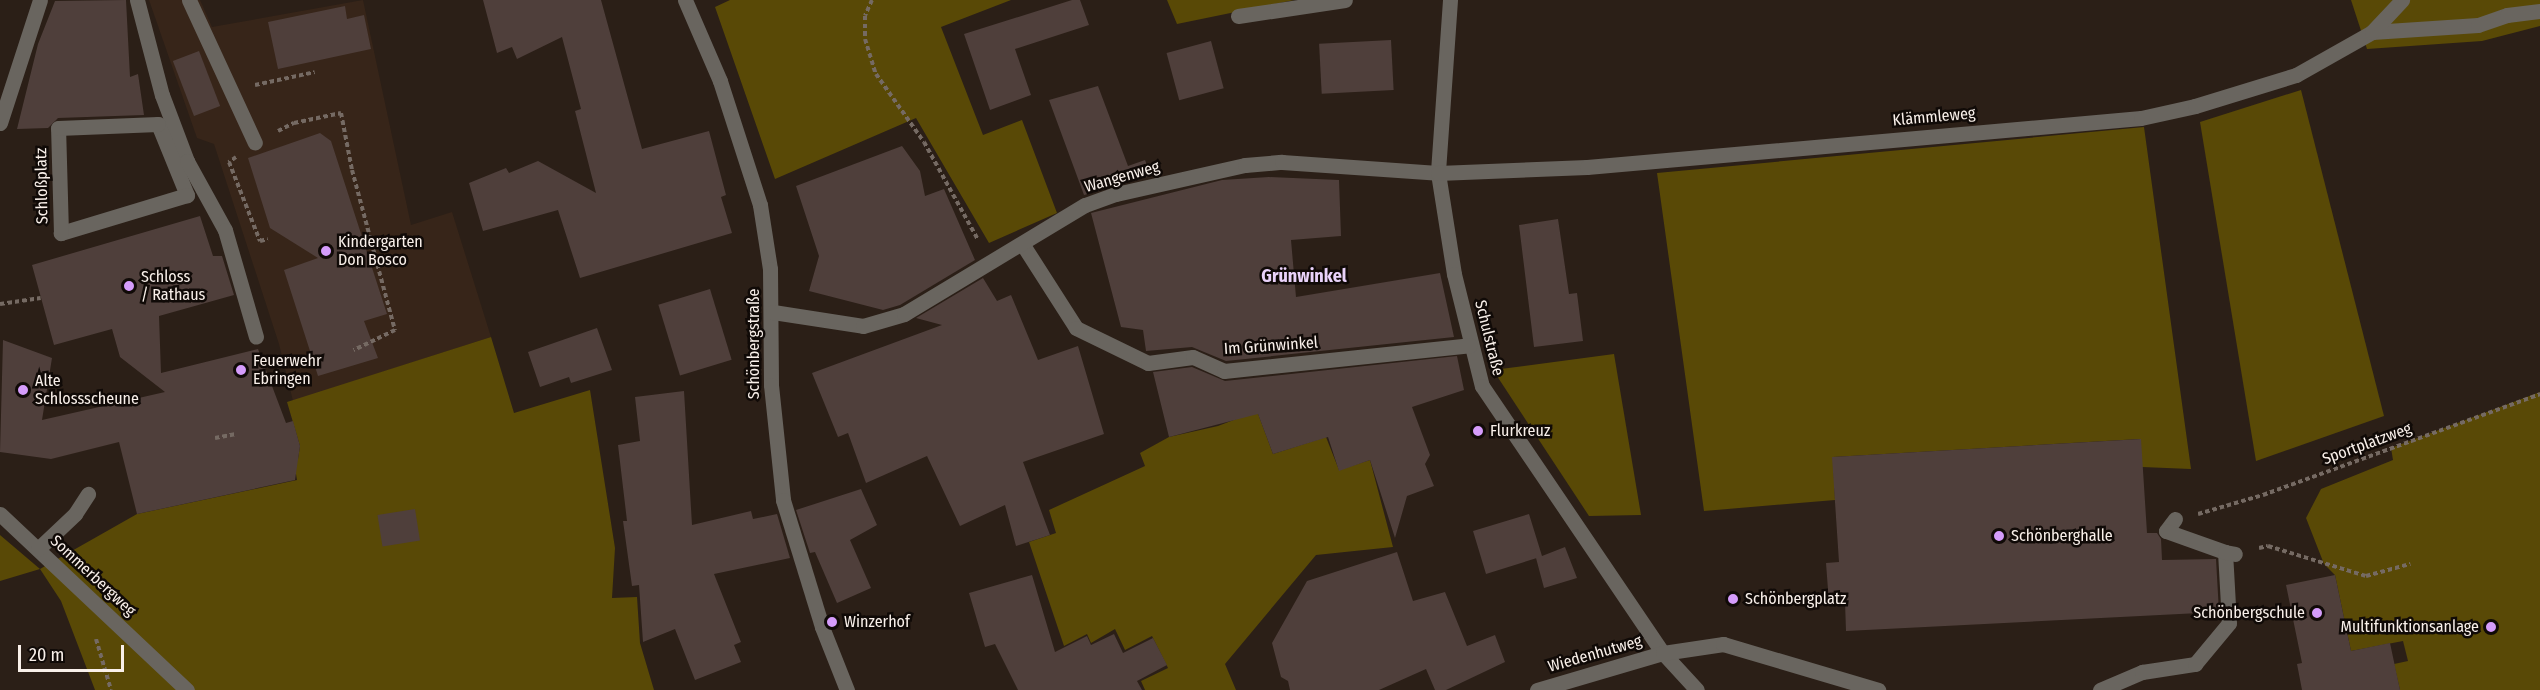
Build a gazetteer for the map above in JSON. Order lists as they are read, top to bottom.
{
  "streets": {
    "street": [
      "Klämmleweg",
      "Wangenweg",
      "Schloßplatz",
      "Schulstraße",
      "Schönbergstraße",
      "Im Grünwinkel",
      "Sommerbergweg",
      "Wiedenhutweg"
    ],
    "path": ["Sportplatzweg"]
  },
  "crossings": [
    ["Klämmleweg", "Wangenweg"],
    ["Klämmleweg", "Schulstraße"],
    ["Wangenweg", "Schulstraße"],
    ["Wangenweg", "Schönbergstraße"],
    ["Wangenweg", "Im Grünwinkel"],
    ["Schulstraße", "Im Grünwinkel"],
    ["Schulstraße", "Wiedenhutweg"]
  ],
  "districts": ["Grünwinkel"],
  "places": [
    "Kindergarten Don Bosco",
    "Schloss / Rathaus",
    "Feuerwehr Ebringen",
    "Alte Schlossscheune",
    "Flurkreuz",
    "Schönberghalle",
    "Schönbergplatz",
    "Schönbergschule",
    "Winzerhof",
    "Multifunktionsanlage"
  ],
  "scale_bar": "20 m"
}
